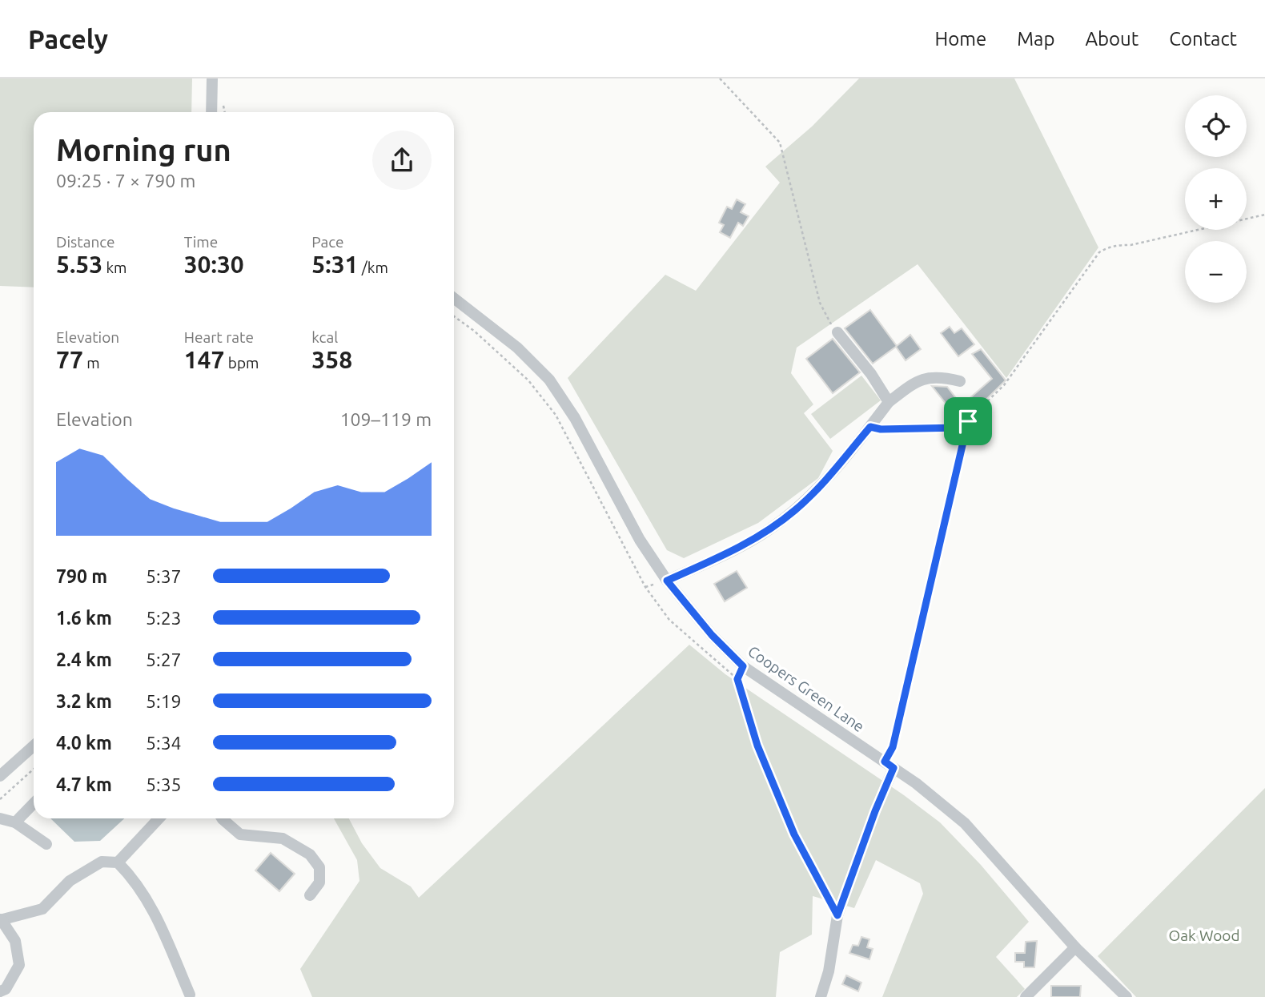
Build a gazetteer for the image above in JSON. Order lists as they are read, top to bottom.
{
  "streets": {
    "street": ["Coopers Green Lane"]
  },
  "parks": ["Oak Wood"],
  "page": {
    "header": "Pacely",
    "nav": [
      "Home",
      "Map",
      "About",
      "Contact"
    ],
    "map_buttons": ["+", "−"],
    "heading": ["Morning run", "09:25 · 7 × 790 m"],
    "stats": [
      ["Distance", "5.53 km"],
      ["Time", "30:30"],
      ["Pace", "5:31 /km"],
      ["Elevation", "77 m"],
      ["Heart rate", "147 bpm"],
      ["kcal", "358"]
    ],
    "chart": ["Elevation", "109–119 m"],
    "list": [
      {
        "name": "790 m",
        "note": "5:37"
      },
      {
        "name": "1.6 km",
        "note": "5:23"
      },
      {
        "name": "2.4 km",
        "note": "5:27"
      },
      {
        "name": "3.2 km",
        "note": "5:19"
      },
      {
        "name": "4.0 km",
        "note": "5:34"
      },
      {
        "name": "4.7 km",
        "note": "5:35"
      }
    ]
  }
}
